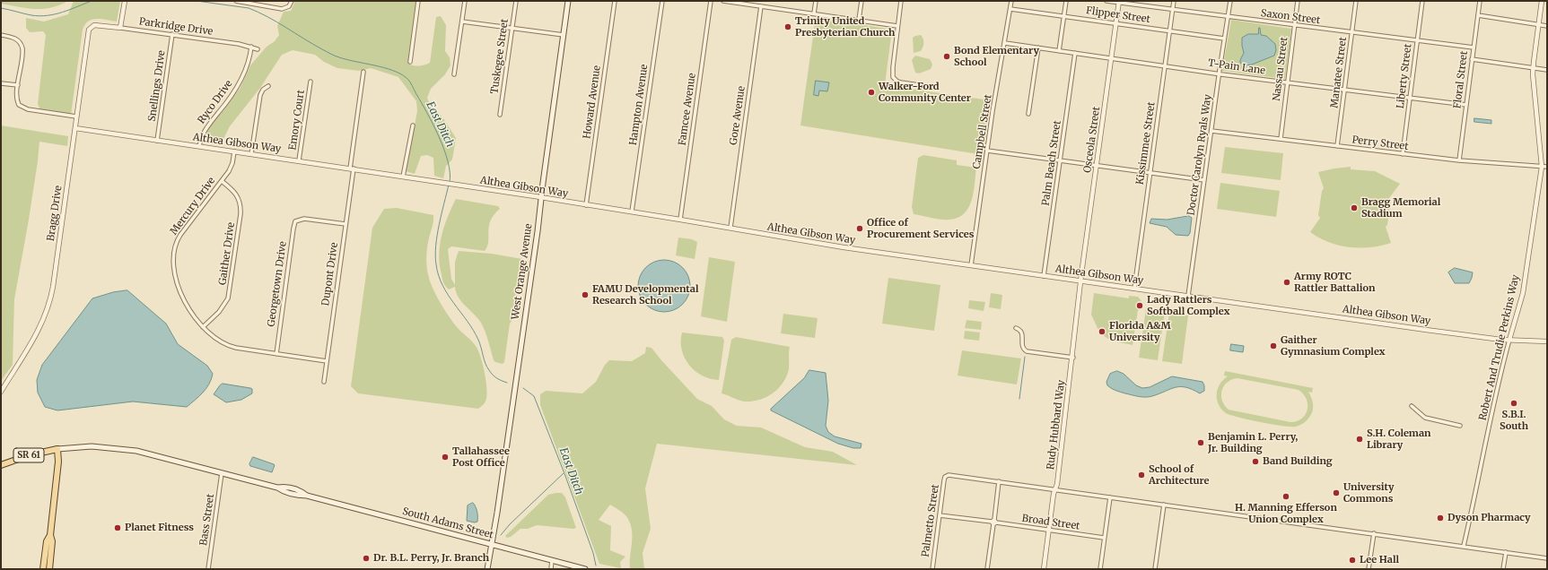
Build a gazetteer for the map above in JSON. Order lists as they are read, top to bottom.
{
  "streets": {
    "main road": ["West Orange Avenue", "SR 61", "South Adams Street"],
    "street": [
      "Flipper Street",
      "Saxon Street",
      "Parkridge Drive",
      "Tuskegee Street",
      "T-Pain Lane",
      "Nassau Street",
      "Manatee Street",
      "Liberty Street",
      "Floral Street",
      "Snellings Drive",
      "Ryco Drive",
      "Howard Avenue",
      "Hampton Avenue",
      "Famcee Avenue",
      "Gore Avenue",
      "Emory Court",
      "Campbell Street",
      "Osceola Street",
      "Althea Gibson Way",
      "Kissimmee Street",
      "Perry Street",
      "Doctor Carolyn Ryals Way",
      "Palm Beach Street",
      "Mercury Drive",
      "Bragg Drive",
      "Gaither Drive",
      "Dupont Drive",
      "Georgetown Drive",
      "Robert And Trudie Perkins Way",
      "Rudy Hubbard Way",
      "Bass Street",
      "Palmetto Street",
      "Broad Street"
    ]
  },
  "crossings": [
    ["Flipper Street", "Campbell Street"],
    ["Flipper Street", "Osceola Street"],
    ["Flipper Street", "Kissimmee Street"],
    ["Flipper Street", "Doctor Carolyn Ryals Way"],
    ["Saxon Street", "Nassau Street"],
    ["Saxon Street", "Manatee Street"],
    ["Saxon Street", "Liberty Street"],
    ["Saxon Street", "Floral Street"],
    ["Saxon Street", "Osceola Street"],
    ["Saxon Street", "Kissimmee Street"],
    ["Saxon Street", "Doctor Carolyn Ryals Way"],
    ["Parkridge Drive", "Snellings Drive"],
    ["Parkridge Drive", "Ryco Drive"],
    ["Parkridge Drive", "Bragg Drive"],
    ["T-Pain Lane", "Nassau Street"],
    ["T-Pain Lane", "Manatee Street"],
    ["T-Pain Lane", "Liberty Street"],
    ["T-Pain Lane", "Floral Street"],
    ["T-Pain Lane", "Campbell Street"],
    ["T-Pain Lane", "Osceola Street"],
    ["T-Pain Lane", "Kissimmee Street"],
    ["T-Pain Lane", "Doctor Carolyn Ryals Way"],
    ["T-Pain Lane", "Palm Beach Street"],
    ["Nassau Street", "Perry Street"],
    ["Manatee Street", "Perry Street"],
    ["Liberty Street", "Perry Street"],
    ["Floral Street", "Perry Street"],
    ["Snellings Drive", "Althea Gibson Way"],
    ["Ryco Drive", "Althea Gibson Way"],
    ["Howard Avenue", "Althea Gibson Way"],
    ["Hampton Avenue", "Althea Gibson Way"],
    ["Famcee Avenue", "Althea Gibson Way"],
    ["Gore Avenue", "Althea Gibson Way"],
    ["Emory Court", "Althea Gibson Way"],
    ["Campbell Street", "Althea Gibson Way"],
    ["Osceola Street", "Althea Gibson Way"],
    ["Osceola Street", "Rudy Hubbard Way"],
    ["Althea Gibson Way", "Kissimmee Street"],
    ["Althea Gibson Way", "Doctor Carolyn Ryals Way"],
    ["Althea Gibson Way", "Palm Beach Street"],
    ["Althea Gibson Way", "Mercury Drive"],
    ["Althea Gibson Way", "Bragg Drive"],
    ["Althea Gibson Way", "West Orange Avenue"],
    ["Althea Gibson Way", "Dupont Drive"],
    ["Althea Gibson Way", "Robert And Trudie Perkins Way"],
    ["Althea Gibson Way", "Rudy Hubbard Way"],
    ["Perry Street", "Doctor Carolyn Ryals Way"],
    ["Perry Street", "Robert And Trudie Perkins Way"],
    ["Mercury Drive", "Gaither Drive"],
    ["Mercury Drive", "Dupont Drive"],
    ["Mercury Drive", "Georgetown Drive"],
    ["West Orange Avenue", "South Adams Street"],
    ["Dupont Drive", "Georgetown Drive"],
    ["Rudy Hubbard Way", "Broad Street"],
    ["SR 61", "South Adams Street"],
    ["Bass Street", "South Adams Street"],
    ["Palmetto Street", "Broad Street"]
  ],
  "water": ["East Ditch"],
  "places": [
    "Trinity United Presbyterian Church",
    "Bond Elementary School",
    "Walker-Ford Community Center",
    "Bragg Memorial Stadium",
    "Office of Procurement Services",
    "Army ROTC Rattler Battalion",
    "FAMU Developmental Research School",
    "Lady Rattlers Softball Complex",
    "Florida A&M University",
    "Gaither Gymnasium Complex",
    "S.B.I. South",
    "S.H. Coleman Library",
    "Benjamin L. Perry, Jr. Building",
    "Tallahassee Post Office",
    "Band Building",
    "School of Architecture",
    "University Commons",
    "H. Manning Efferson Union Complex",
    "Dyson Pharmacy",
    "Planet Fitness",
    "Dr. B.L. Perry, Jr. Branch",
    "Lee Hall"
  ]
}
